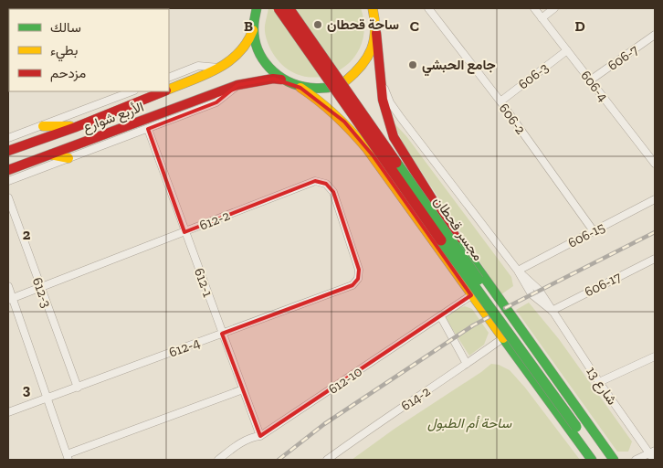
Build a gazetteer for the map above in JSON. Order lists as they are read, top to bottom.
{
  "streets": {
    "main road": ["الأربع شوارع", "مجسر قحطان"],
    "street": [
      "606-7",
      "606-3",
      "606-4",
      "606-2",
      "612-2",
      "606-15",
      "612-1",
      "606-17",
      "612-3",
      "612-4",
      "612-10",
      "شارع 13",
      "614-2"
    ]
  },
  "crossings": [
    ["606-7", "606-4"],
    ["606-3", "606-4"],
    ["606-3", "606-2"],
    ["606-2", "606-15"],
    ["612-2", "612-1"],
    ["612-2", "612-3"],
    ["612-2", "612-4"],
    ["606-15", "شارع 13"],
    ["612-1", "612-4"],
    ["612-1", "612-10"],
    ["606-17", "شارع 13"],
    ["612-3", "612-4"]
  ],
  "parks": ["ساحة أم الطبول"],
  "places": ["ساحة قحطان", "جامع الحبشي"],
  "legend": ["سالك", "بطيء", "مزدحم"],
  "grid": {
    "columns": ["B", "C", "D"],
    "rows": ["2", "3"]
  }
}
